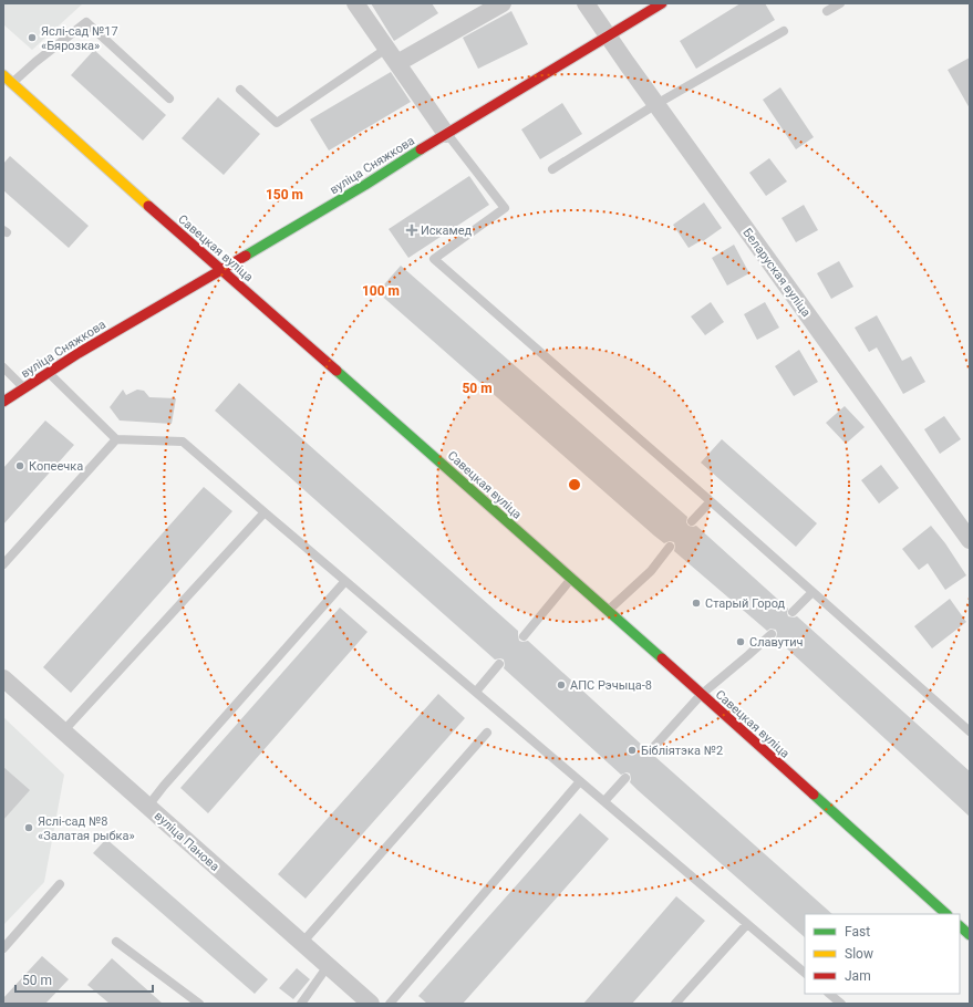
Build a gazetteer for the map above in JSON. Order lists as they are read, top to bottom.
{
  "streets": {
    "street": [
      "вуліца Сняжкова",
      "Савецкая вуліца",
      "Беларуская вуліца",
      "вуліца Панова"
    ]
  },
  "crossings": [
    ["вуліца Сняжкова", "Савецкая вуліца"],
    ["вуліца Сняжкова", "Беларуская вуліца"]
  ],
  "places": {
    "other": [
      "Яслі-сад №17 «Бярозка»",
      "Копеечка",
      "Старый Город",
      "Славутич",
      "АПС Рэчыца-8",
      "Бібліятэка №2",
      "Яслі-сад №8 «Залатая рыбка»"
    ],
    "health": ["Искамед"]
  },
  "legend": ["Fast", "Slow", "Jam"],
  "scale_bar": "50 m",
  "rings": ["150 m", "100 m", "50 m"]
}
